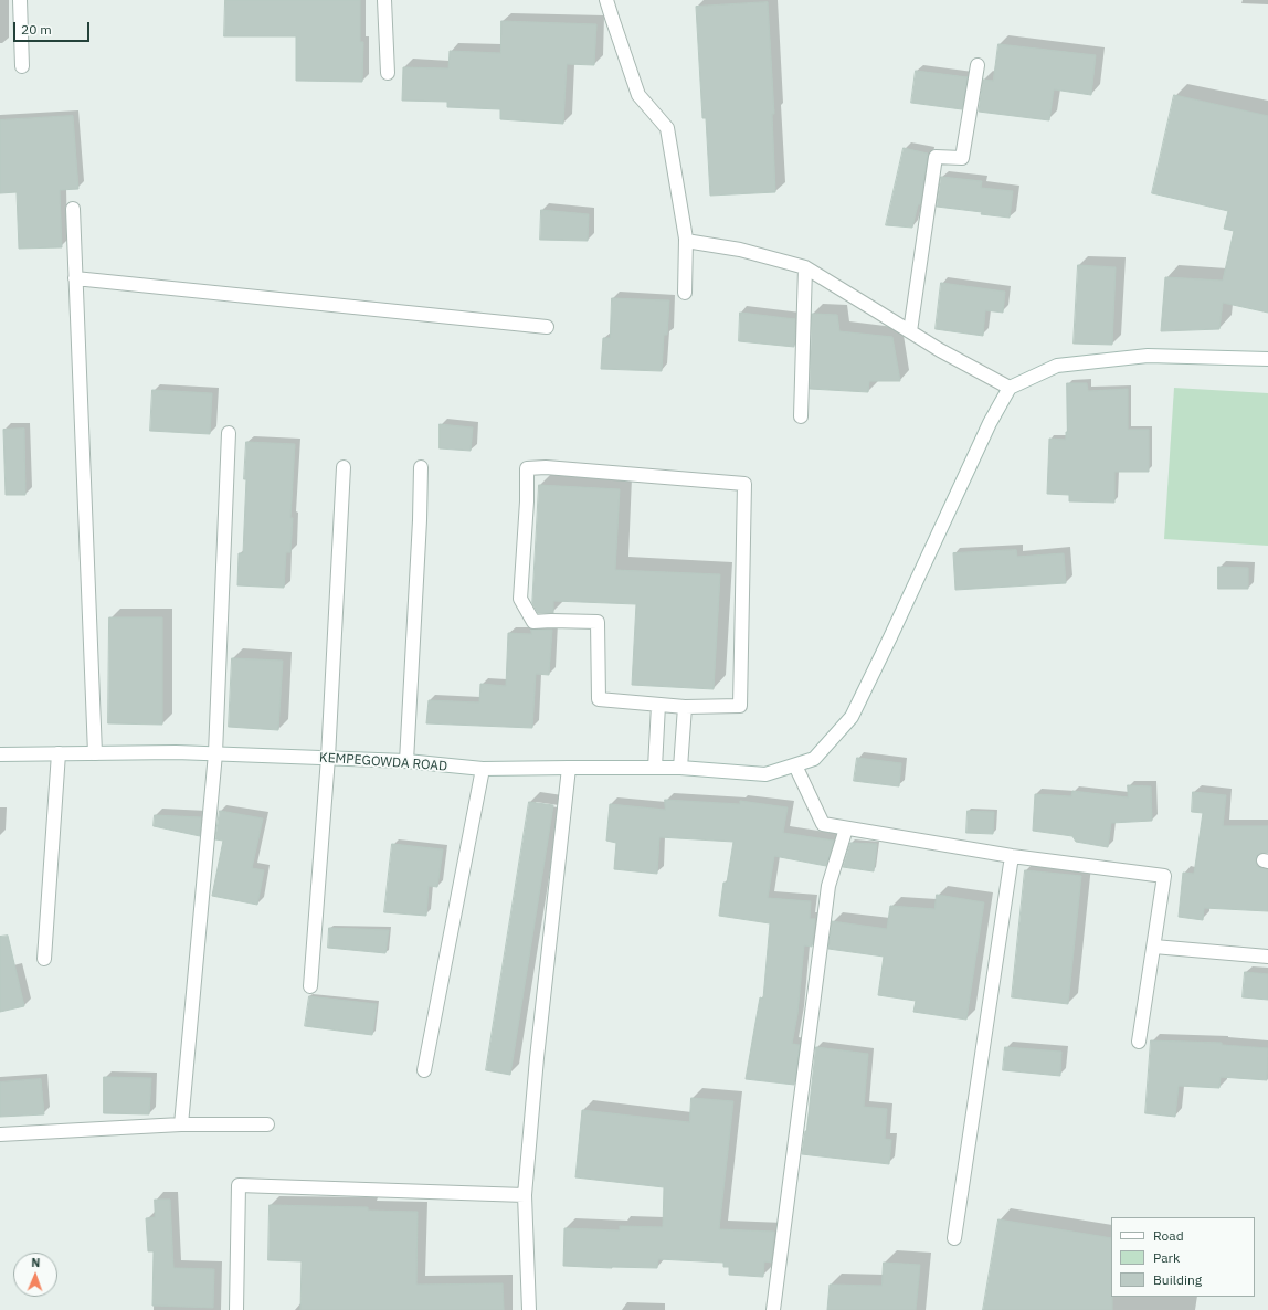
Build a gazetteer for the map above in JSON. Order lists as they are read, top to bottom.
{
  "streets": {
    "street": ["KEMPEGOWDA ROAD"]
  },
  "legend": ["Road", "Park", "Building"],
  "scale_bar": "20 m",
  "north": "top"
}
